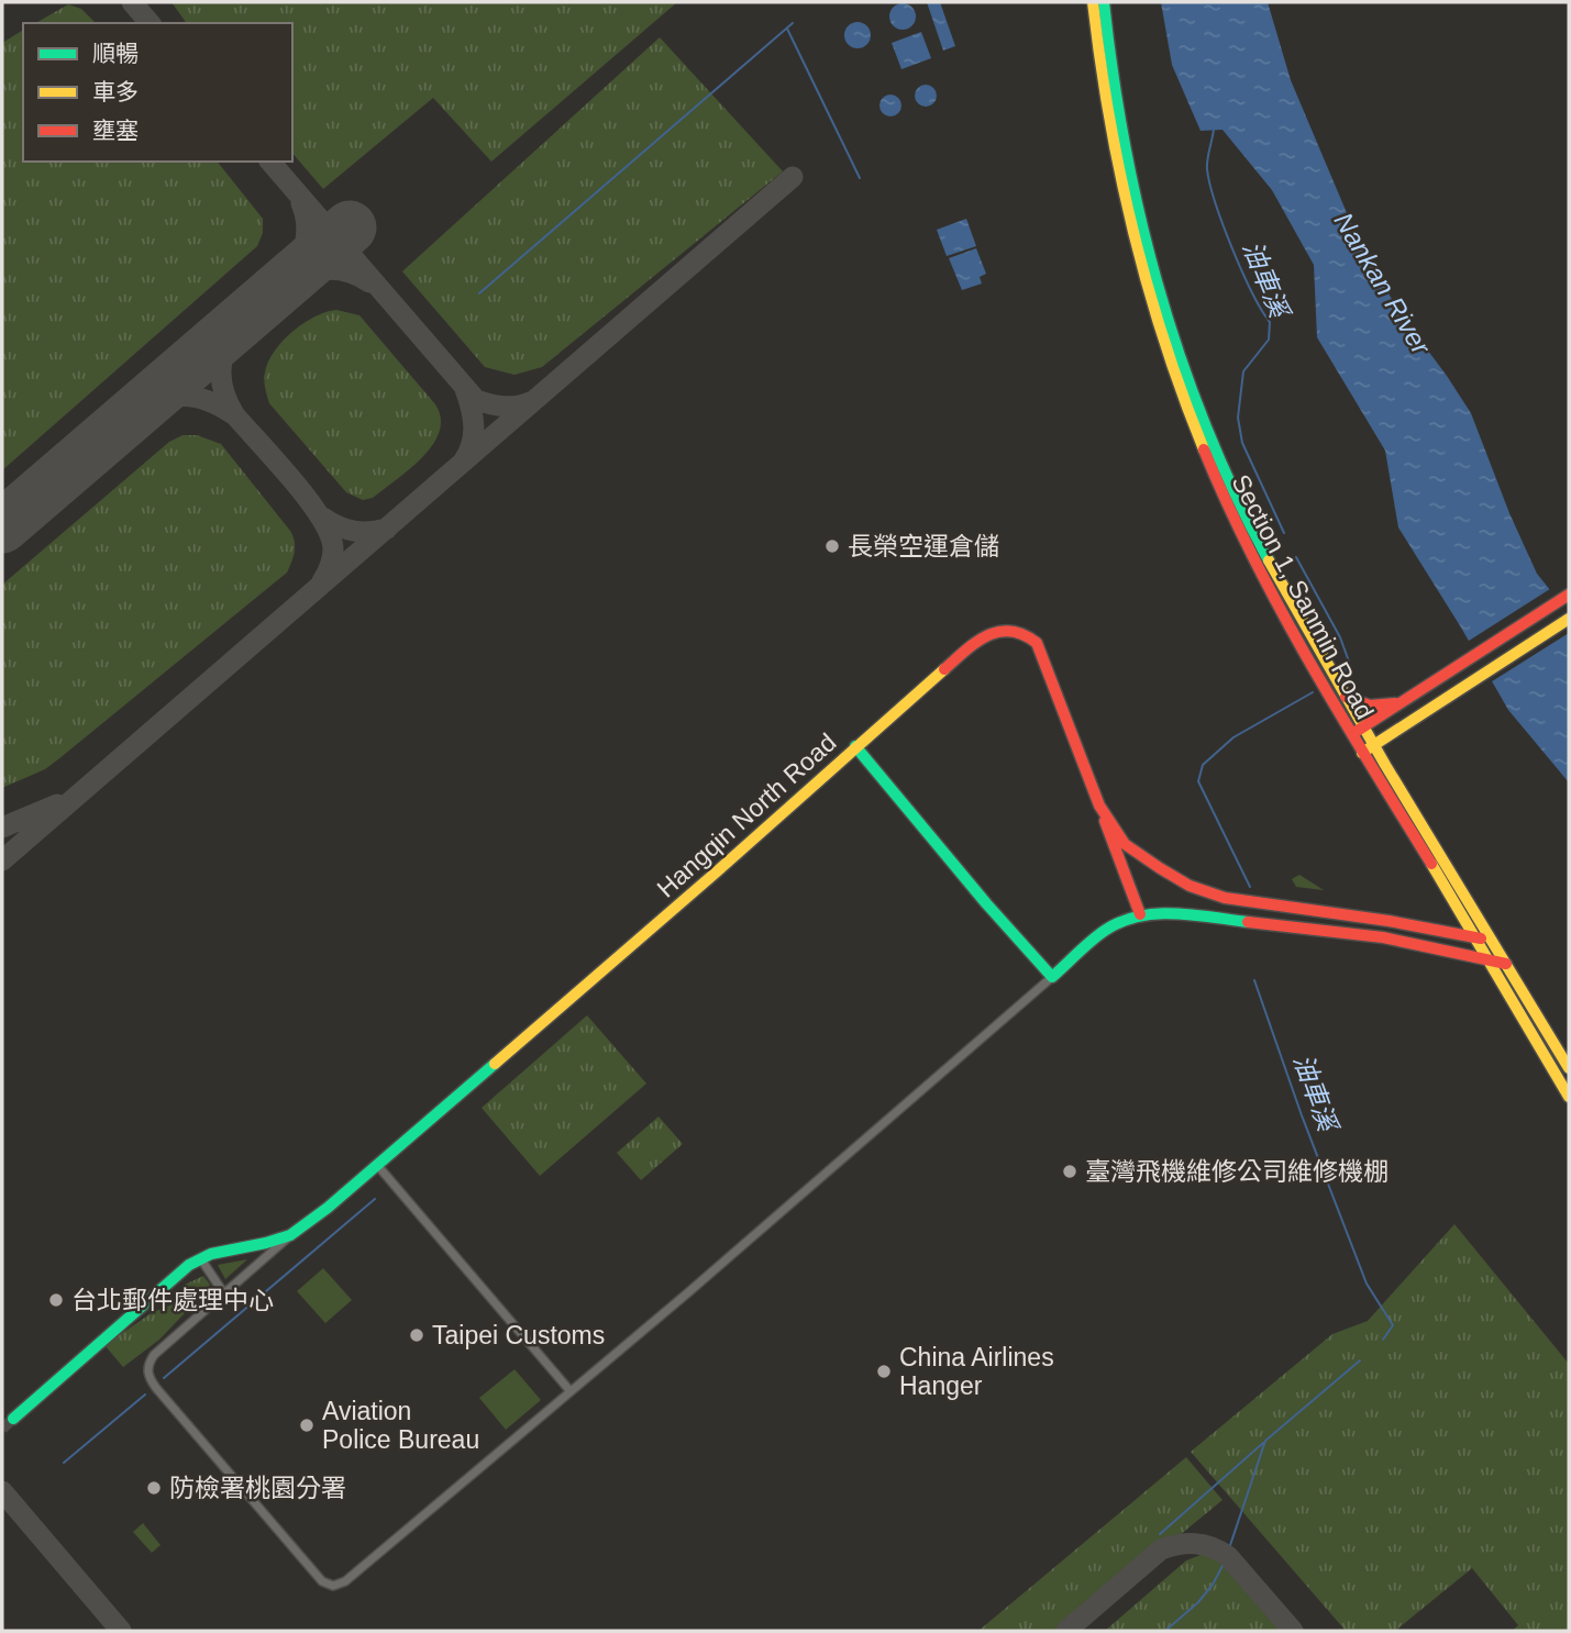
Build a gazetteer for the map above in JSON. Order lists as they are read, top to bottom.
{
  "streets": {
    "street": ["Section 1, Sanmin Road", "Hangqin North Road"]
  },
  "crossings": [
    ["Section 1, Sanmin Road", "Hangqin North Road"]
  ],
  "water": ["油車溪", "Nankan River"],
  "places": [
    "長榮空運倉儲",
    "臺灣飛機維修公司維修機棚",
    "台北郵件處理中心",
    "Taipei Customs",
    "China Airlines Hanger",
    "Aviation Police Bureau",
    "防檢署桃園分署"
  ],
  "legend": ["順暢", "車多", "壅塞"]
}
